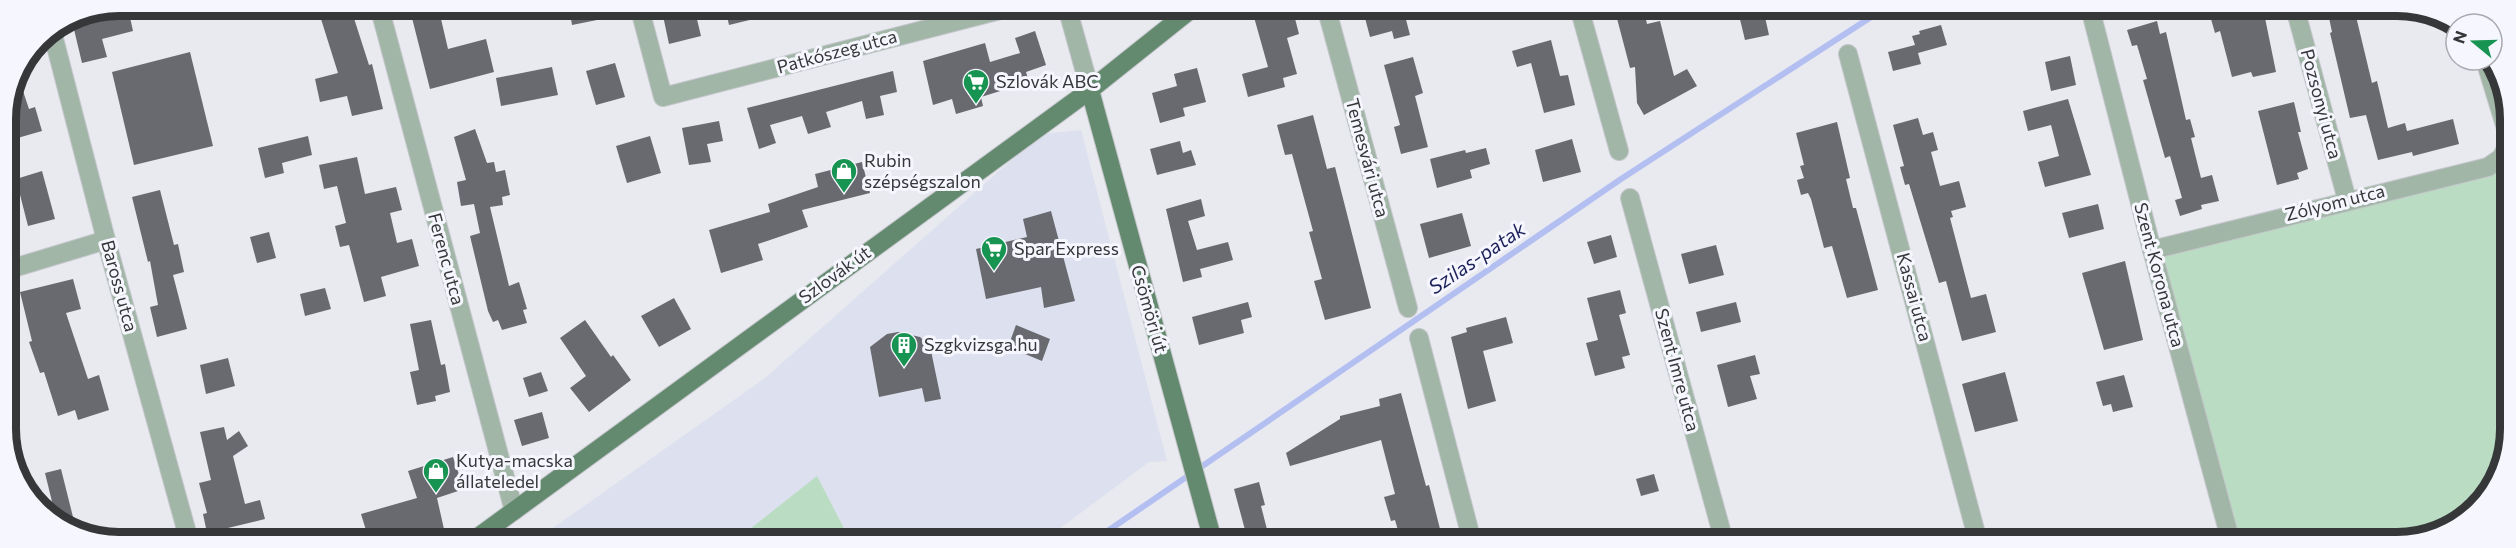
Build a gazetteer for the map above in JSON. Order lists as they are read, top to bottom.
{
  "streets": {
    "main road": ["Szlovák út", "Csömöri út"],
    "street": [
      "Patkószeg utca",
      "Pozsonyi utca",
      "Temesvári utca",
      "Zólyom utca",
      "Ferenc utca",
      "Szent Korona utca",
      "Baross utca",
      "Kassai utca",
      "Szent Imre utca"
    ]
  },
  "crossings": [
    ["Pozsonyi utca", "Zólyom utca"],
    ["Zólyom utca", "Szent Korona utca"],
    ["Ferenc utca", "Szlovák út"],
    ["Szlovák út", "Csömöri út"]
  ],
  "water": ["Szilas-patak"],
  "places": {
    "supermarket": ["Szlovák ABC", "Spar Express"],
    "shop": ["Rubin szépségszalon", "Kutya-macska állateledel"],
    "building": ["Szgkvizsga.hu"]
  },
  "north": "left"
}
